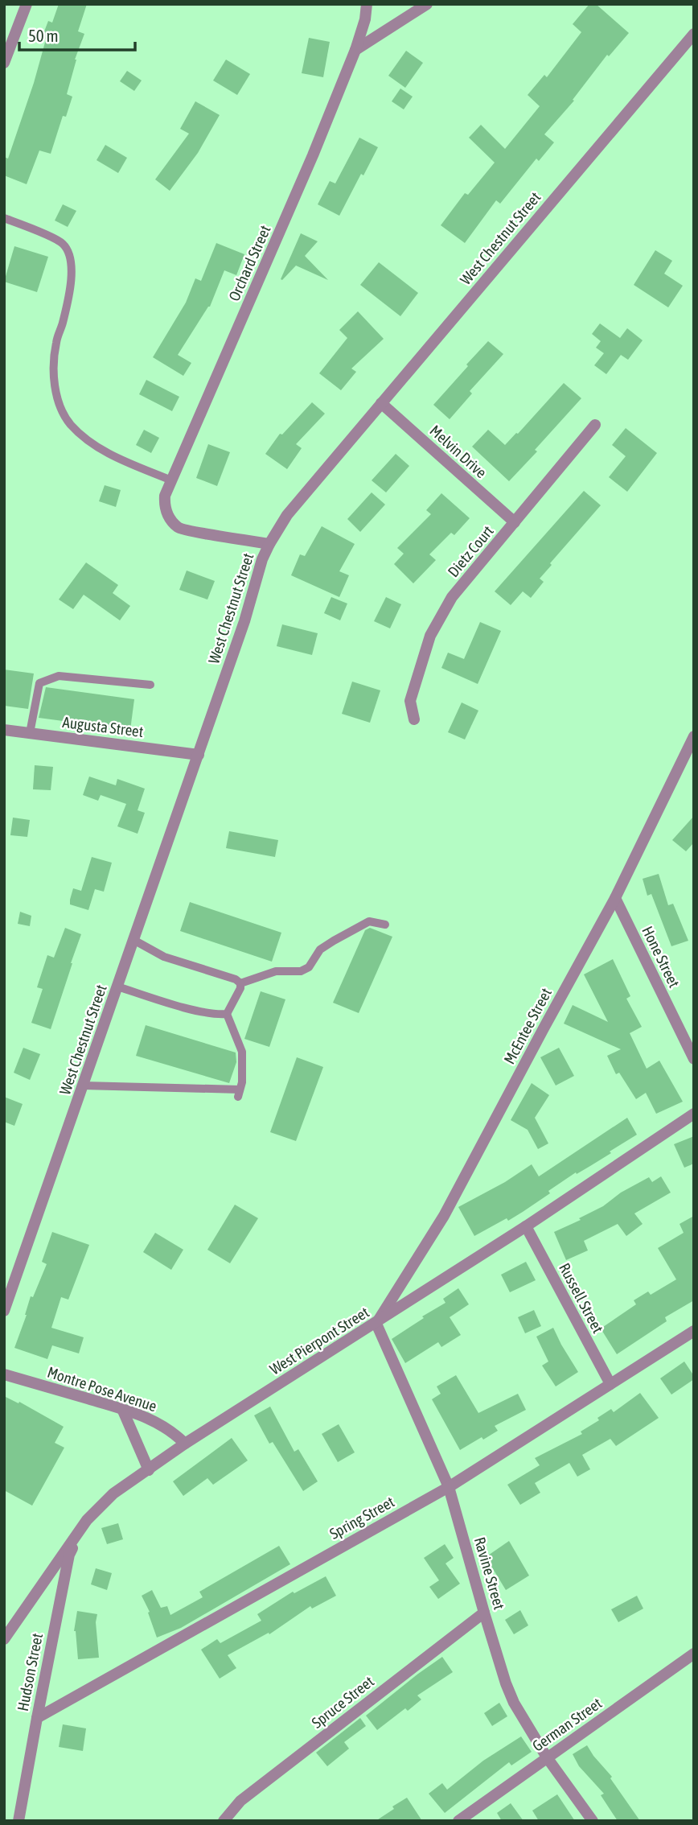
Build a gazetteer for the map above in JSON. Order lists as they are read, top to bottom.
{
  "streets": {
    "street": [
      "West Chestnut Street",
      "Orchard Street",
      "Melvin Drive",
      "Dietz Court",
      "Augusta Street",
      "Hone Street",
      "McEntee Street",
      "Russell Street",
      "West Pierpont Street",
      "Montre Pose Avenue",
      "Spring Street",
      "Ravine Street",
      "Hudson Street",
      "Spruce Street",
      "German Street"
    ]
  },
  "crossings": [
    ["West Chestnut Street", "Orchard Street"],
    ["West Chestnut Street", "Melvin Drive"],
    ["West Chestnut Street", "Augusta Street"],
    ["Melvin Drive", "Dietz Court"],
    ["Hone Street", "McEntee Street"],
    ["McEntee Street", "West Pierpont Street"],
    ["McEntee Street", "Ravine Street"],
    ["Russell Street", "West Pierpont Street"],
    ["Russell Street", "Spring Street"],
    ["West Pierpont Street", "Montre Pose Avenue"],
    ["West Pierpont Street", "Ravine Street"],
    ["West Pierpont Street", "Hudson Street"],
    ["Spring Street", "Ravine Street"],
    ["Spring Street", "Hudson Street"],
    ["Ravine Street", "Spruce Street"],
    ["Ravine Street", "German Street"]
  ],
  "scale_bar": "50 m"
}
